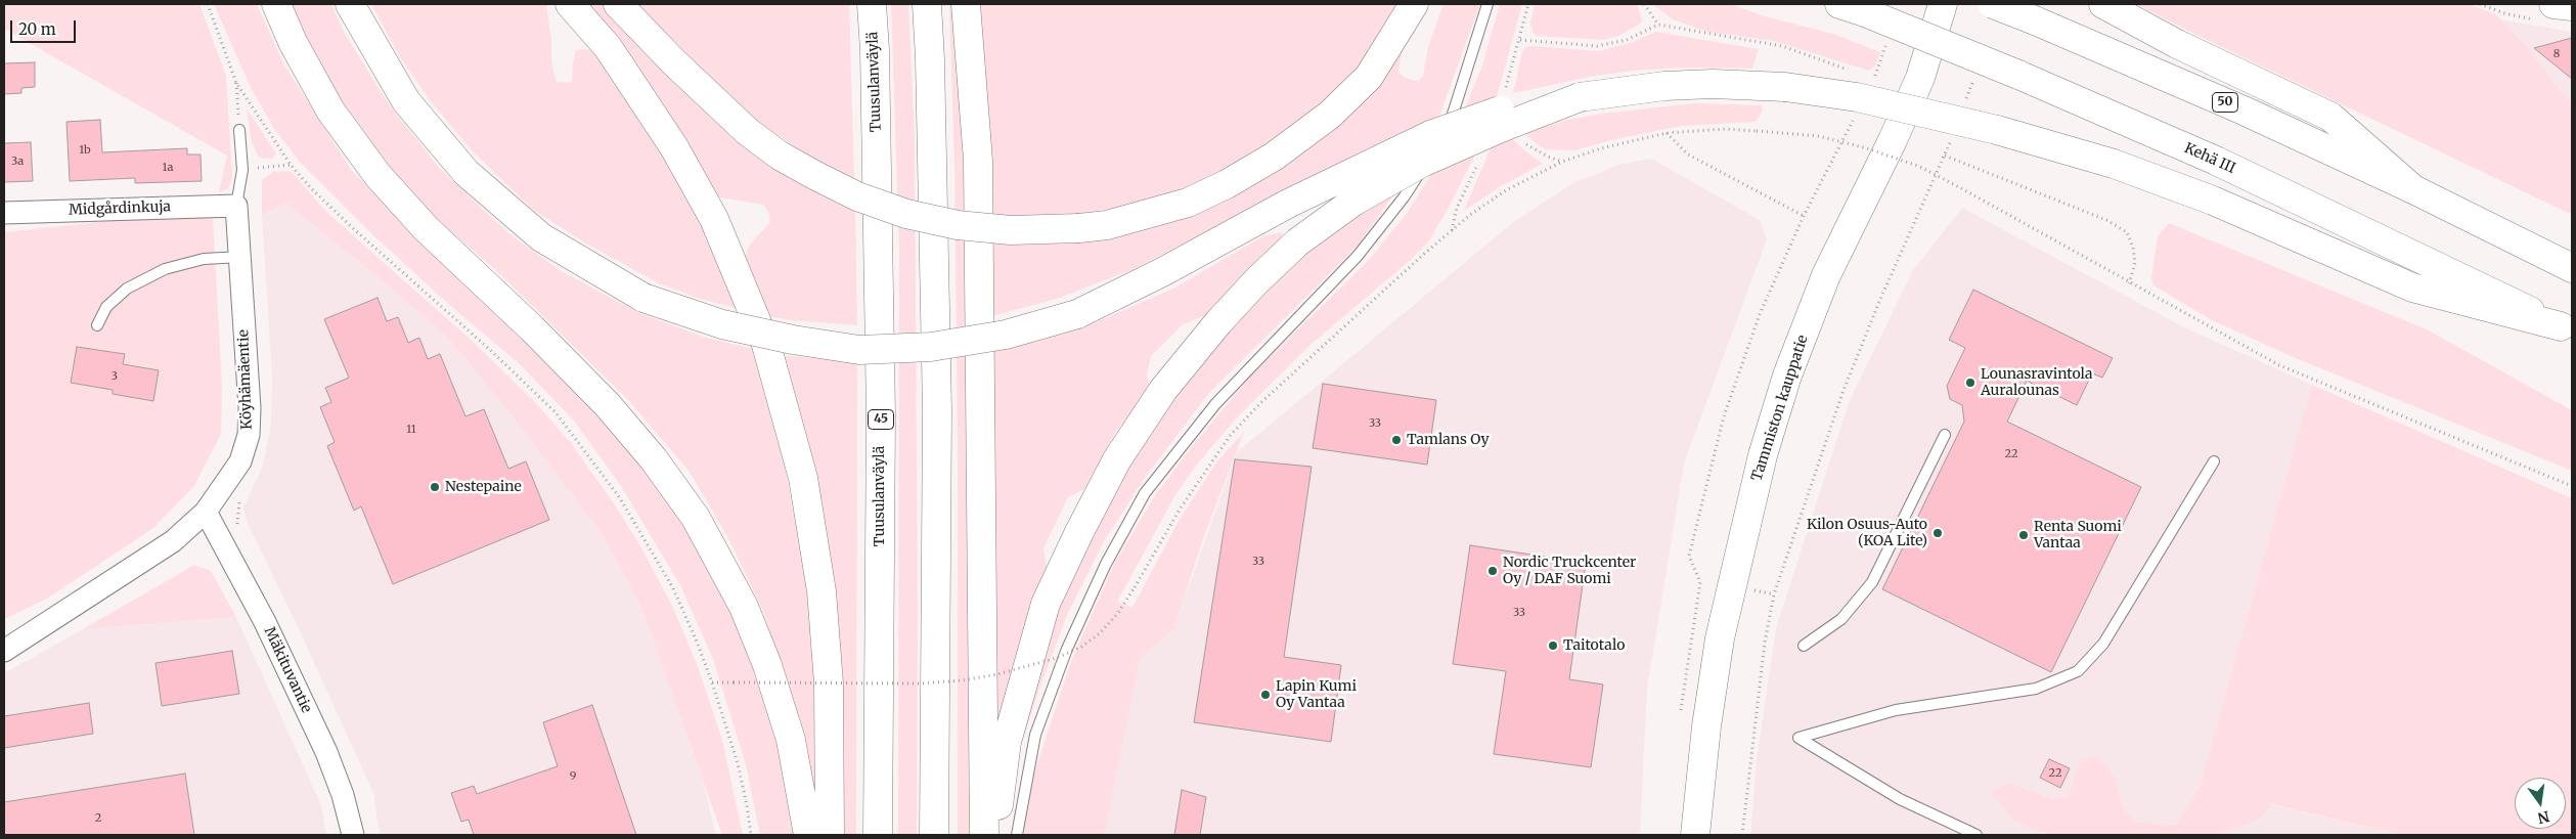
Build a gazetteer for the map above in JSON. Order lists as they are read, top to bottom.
{
  "streets": {
    "main road": [
      "Tuusulanväylä",
      "50",
      "Kehä III",
      "Tammiston kauppatie",
      "45"
    ],
    "street": ["Midgårdinkuja", "Köyhämäentie", "Mäkituvantie"]
  },
  "crossings": [
    ["Midgårdinkuja", "Köyhämäentie"],
    ["Köyhämäentie", "Mäkituvantie"]
  ],
  "places": [
    "Lounasravintola Auralounas",
    "Tamlans Oy",
    "Nestepaine",
    "Kilon Osuus-Auto (KOA Lite)",
    "Renta Suomi Vantaa",
    "Nordic Truckcenter Oy / DAF Suomi",
    "Taitotalo",
    "Lapin Kumi Oy Vantaa"
  ],
  "house_numbers": [
    "8",
    "1b",
    "3a",
    "1a",
    "3",
    "33",
    "11",
    "22",
    "33",
    "33",
    "22",
    "9",
    "2"
  ],
  "scale_bar": "20 m",
  "north": "bottom"
}
